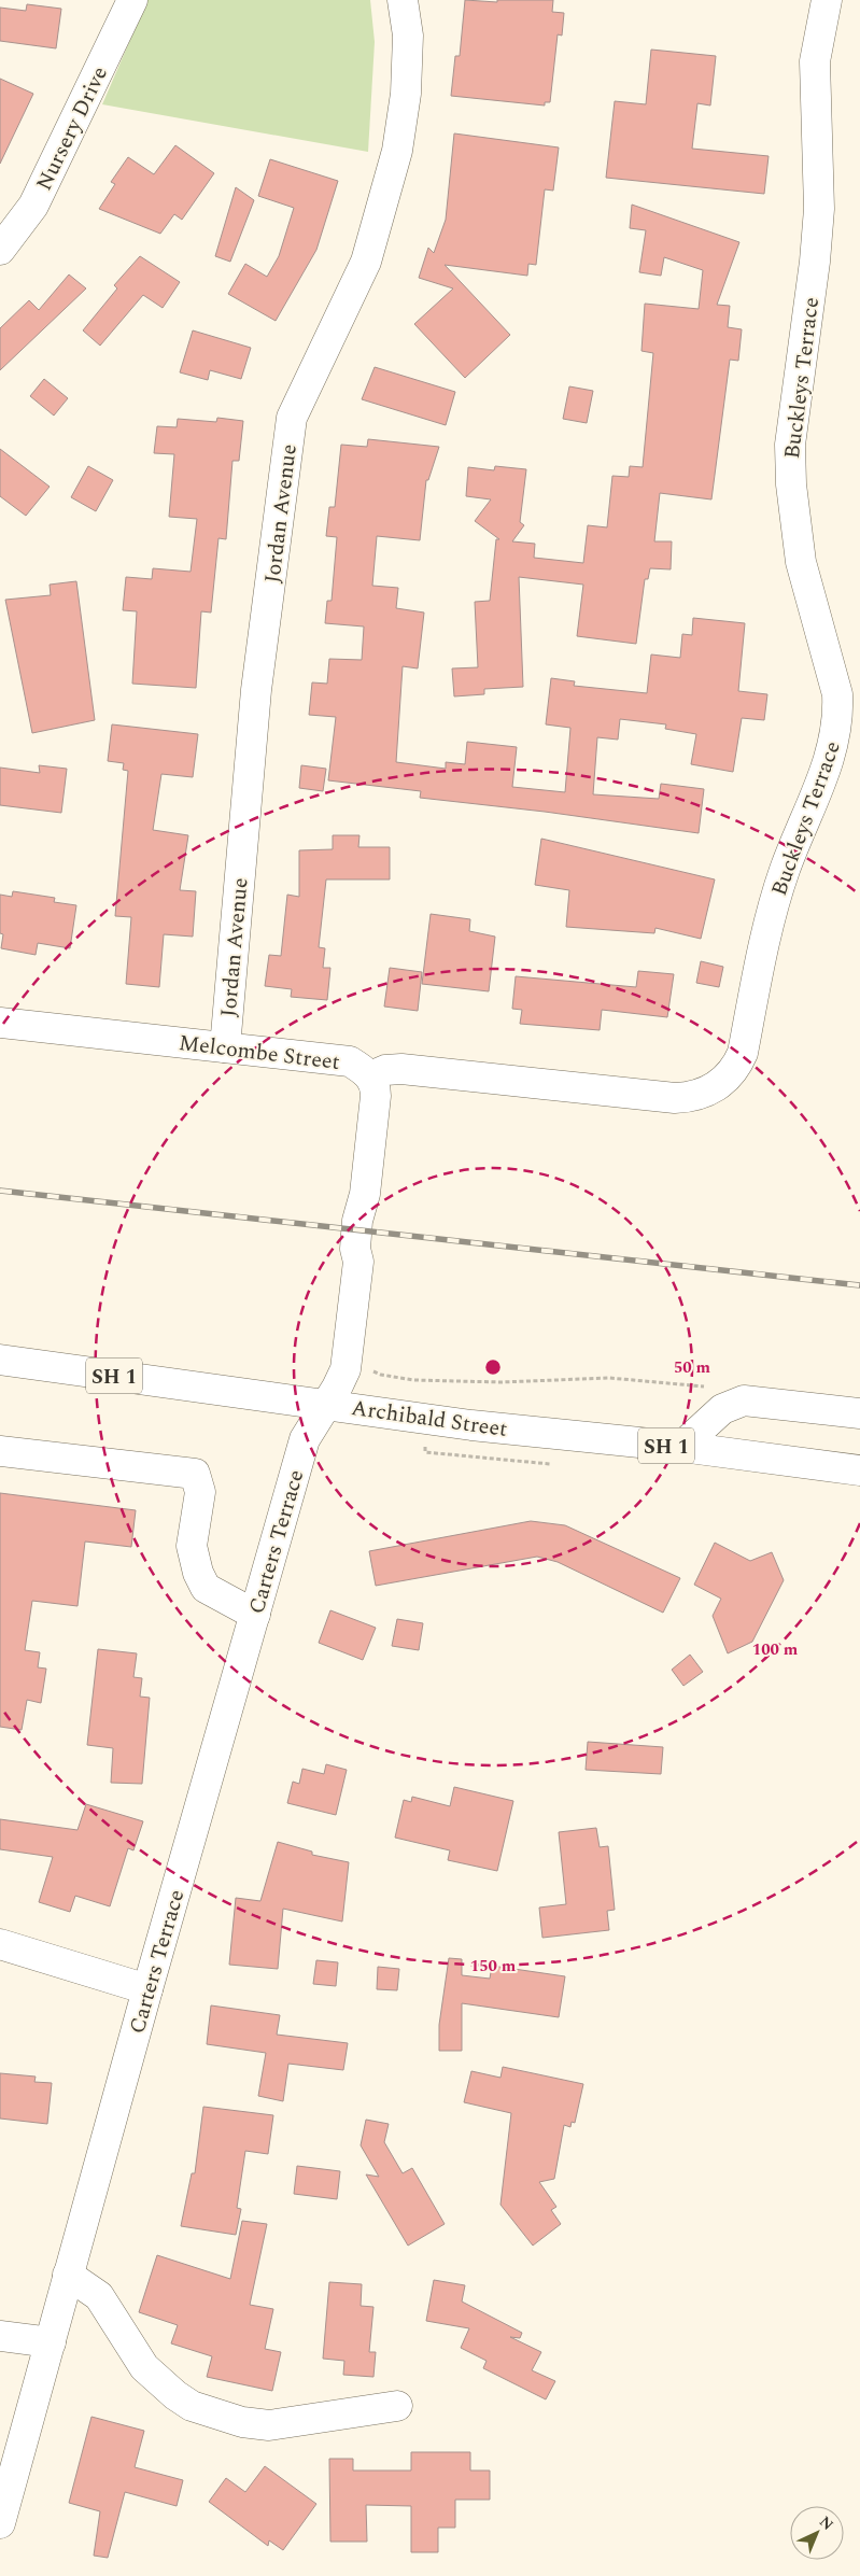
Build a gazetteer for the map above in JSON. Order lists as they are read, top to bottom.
{
  "streets": {
    "main road": [
      "Nursery Drive",
      "Buckleys Terrace",
      "Jordan Avenue",
      "Melcombe Street",
      "SH 1",
      "Archibald Street",
      "Carters Terrace"
    ]
  },
  "crossings": [
    ["Buckleys Terrace", "Melcombe Street"],
    ["Jordan Avenue", "Melcombe Street"],
    ["Archibald Street", "Carters Terrace"]
  ],
  "north": "top right",
  "rings": ["50 m", "100 m", "150 m"]
}
